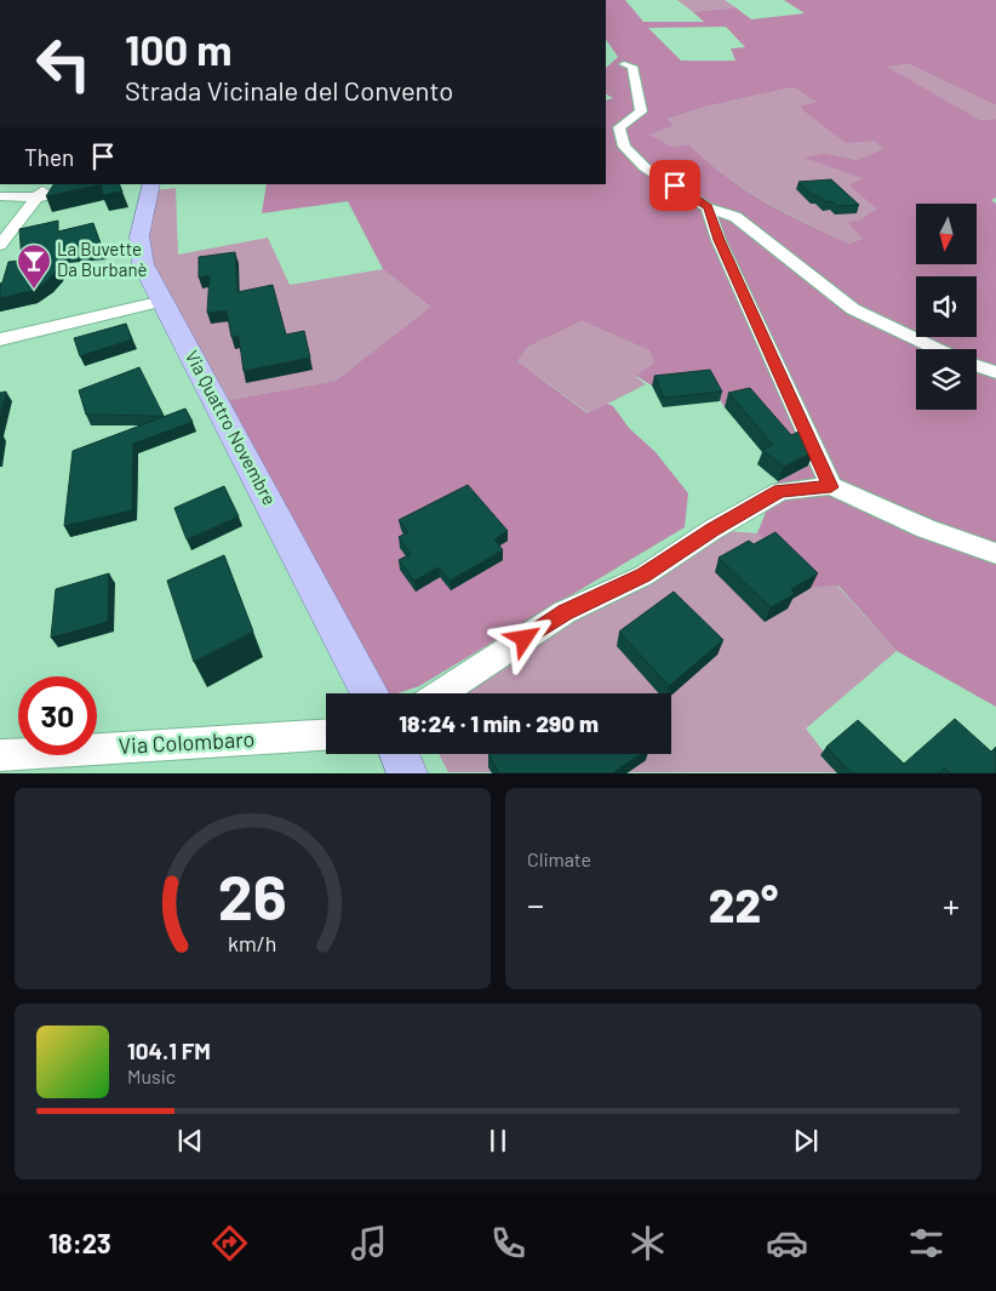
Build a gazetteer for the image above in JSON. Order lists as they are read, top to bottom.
{
  "streets": {
    "main road": ["Via Quattro Novembre"],
    "street": ["Via Colombaro"]
  },
  "places": {
    "bar": ["La Buvette Da Burbanè"]
  },
  "north": "bottom",
  "page": {
    "turn": ["100 m", "Strada Vicinale del Convento"],
    "then": "Then",
    "limit": "30",
    "trip": "18:24 · 1 min · 290 m",
    "tile": "Climate",
    "heat": ["−", "22°", "+"],
    "song": ["104.1 FM", "Music"],
    "tabs": "18:23",
    "gauge": ["26", "km/h"]
  }
}
